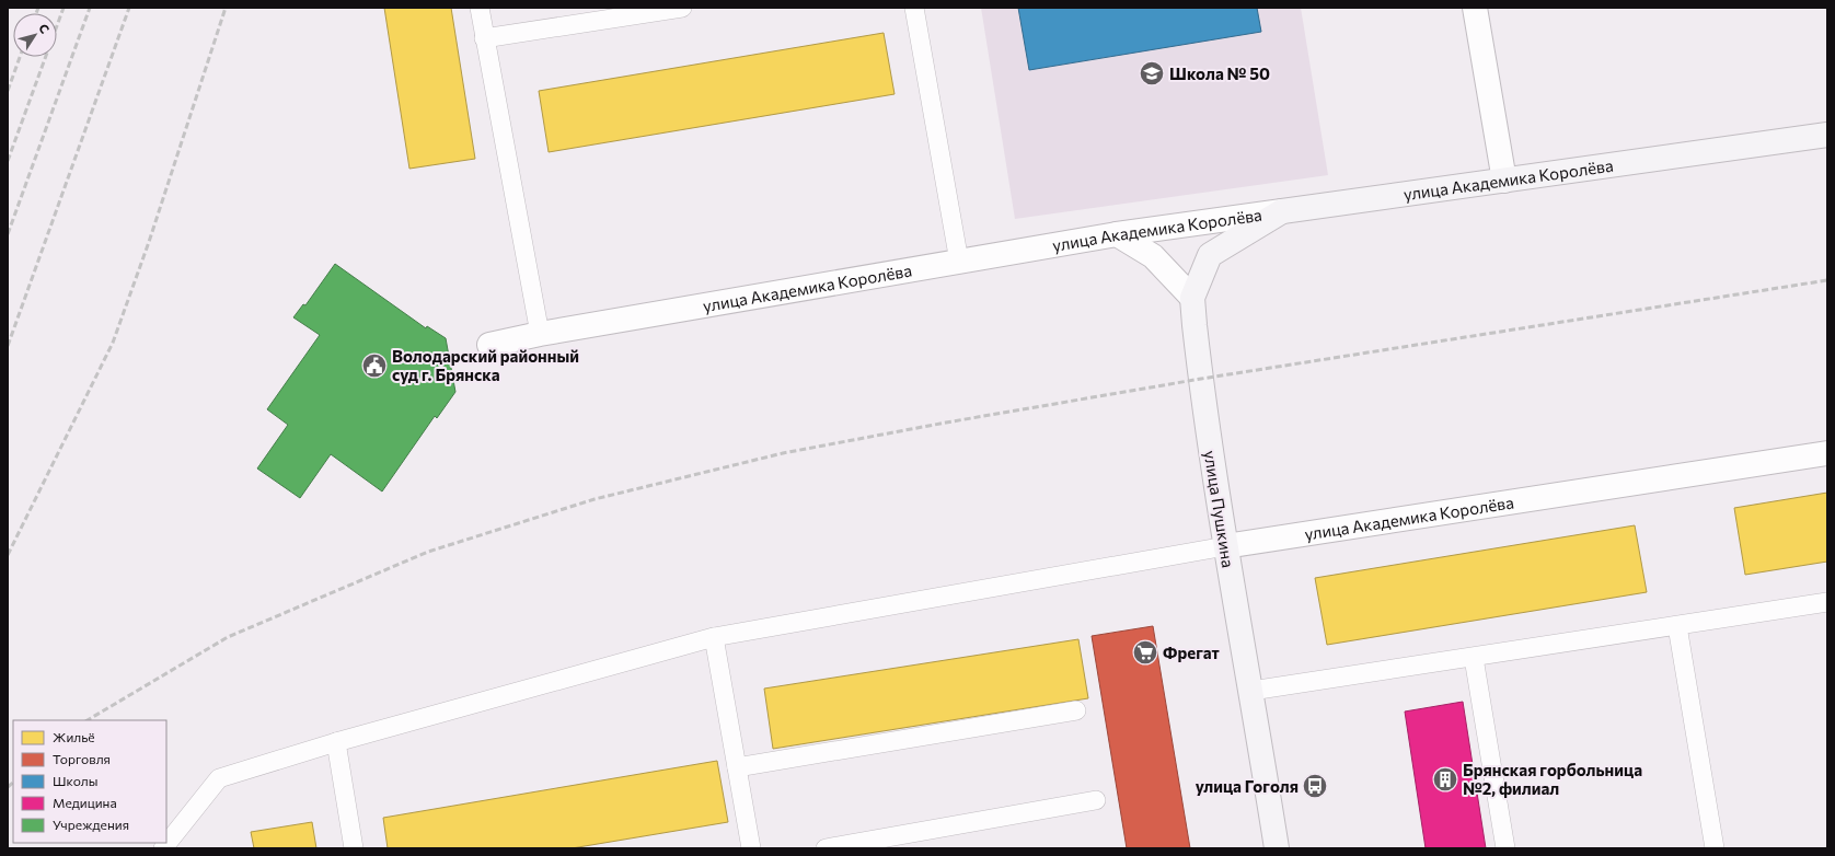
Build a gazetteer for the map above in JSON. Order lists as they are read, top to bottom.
{
  "streets": {
    "main road": ["улица Академика Королёва", "улица Пушкина"]
  },
  "crossings": [
    ["улица Академика Королёва", "улица Пушкина"]
  ],
  "places": {
    "school or university": ["Школа № 50"],
    "public building": ["Володарский районный суд г. Брянска"],
    "supermarket": ["Фрегат"],
    "building": ["Брянская горбольница №2, филиал"],
    "bus stop": ["улица Гоголя"]
  },
  "legend": [
    "Жильё",
    "Торговля",
    "Школы",
    "Медицина",
    "Учреждения"
  ],
  "north": "top right"
}
